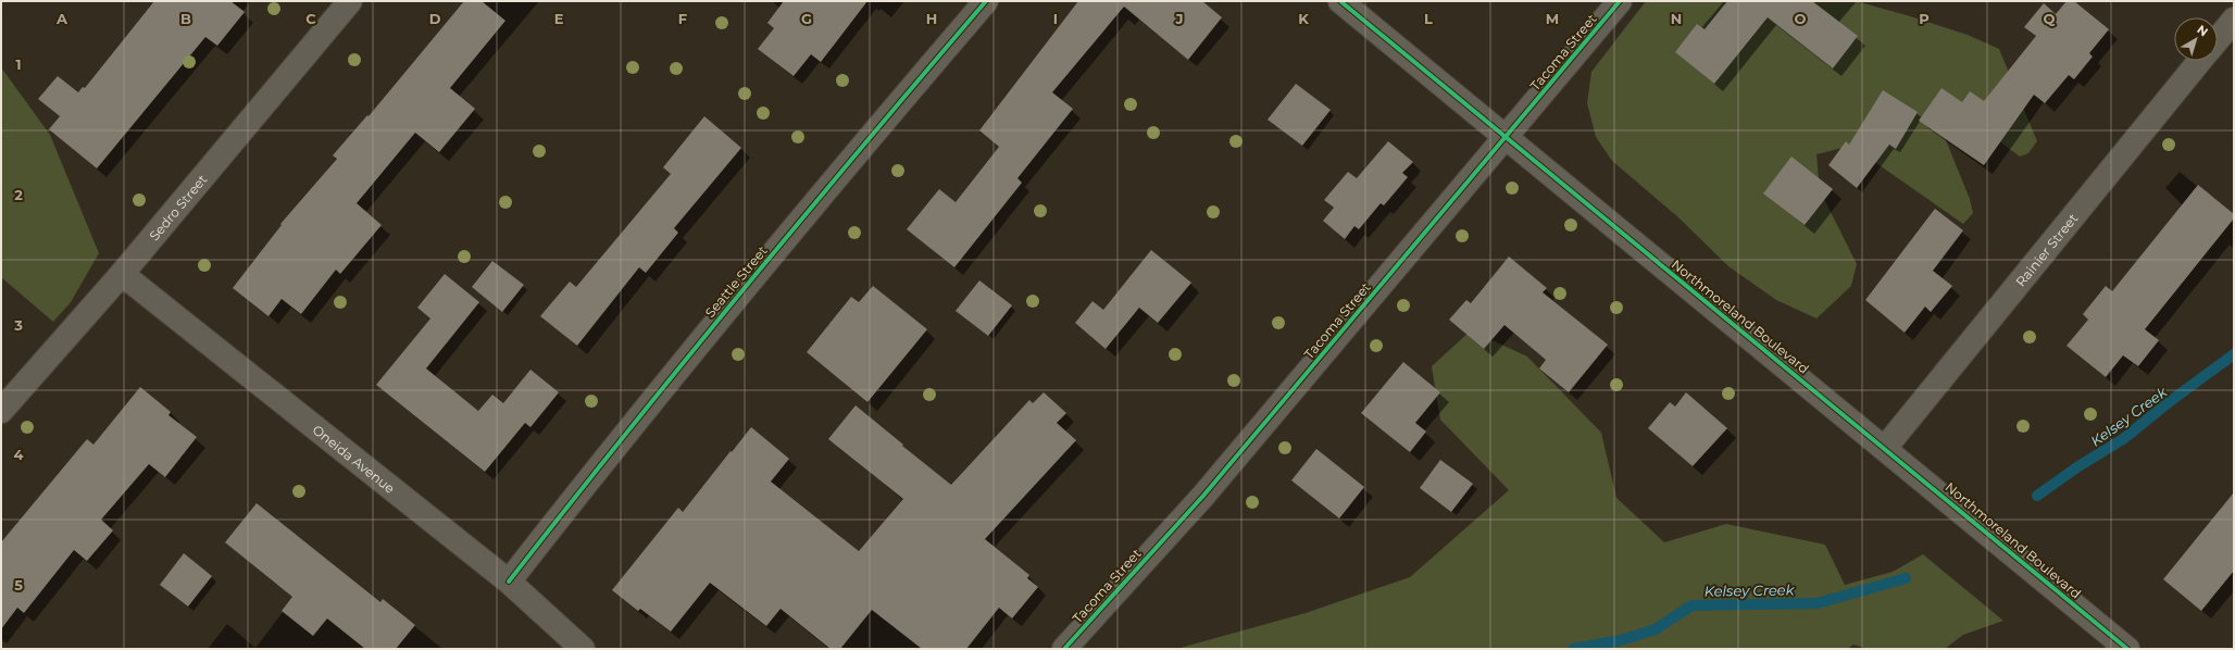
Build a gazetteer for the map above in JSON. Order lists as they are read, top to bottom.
{
  "streets": {
    "street": [
      "Tacoma Street",
      "Sedro Street",
      "Rainier Street",
      "Seattle Street",
      "Northmoreland Boulevard",
      "Oneida Avenue"
    ]
  },
  "crossings": [
    ["Tacoma Street", "Northmoreland Boulevard"],
    ["Sedro Street", "Oneida Avenue"],
    ["Rainier Street", "Northmoreland Boulevard"],
    ["Seattle Street", "Oneida Avenue"]
  ],
  "water": ["Kelsey Creek"],
  "north": "top right",
  "grid": {
    "columns": [
      "A",
      "B",
      "C",
      "D",
      "E",
      "F",
      "G",
      "H",
      "I",
      "J",
      "K",
      "L",
      "M",
      "N",
      "O",
      "P",
      "Q"
    ],
    "rows": [
      "1",
      "2",
      "3",
      "4",
      "5"
    ]
  }
}
